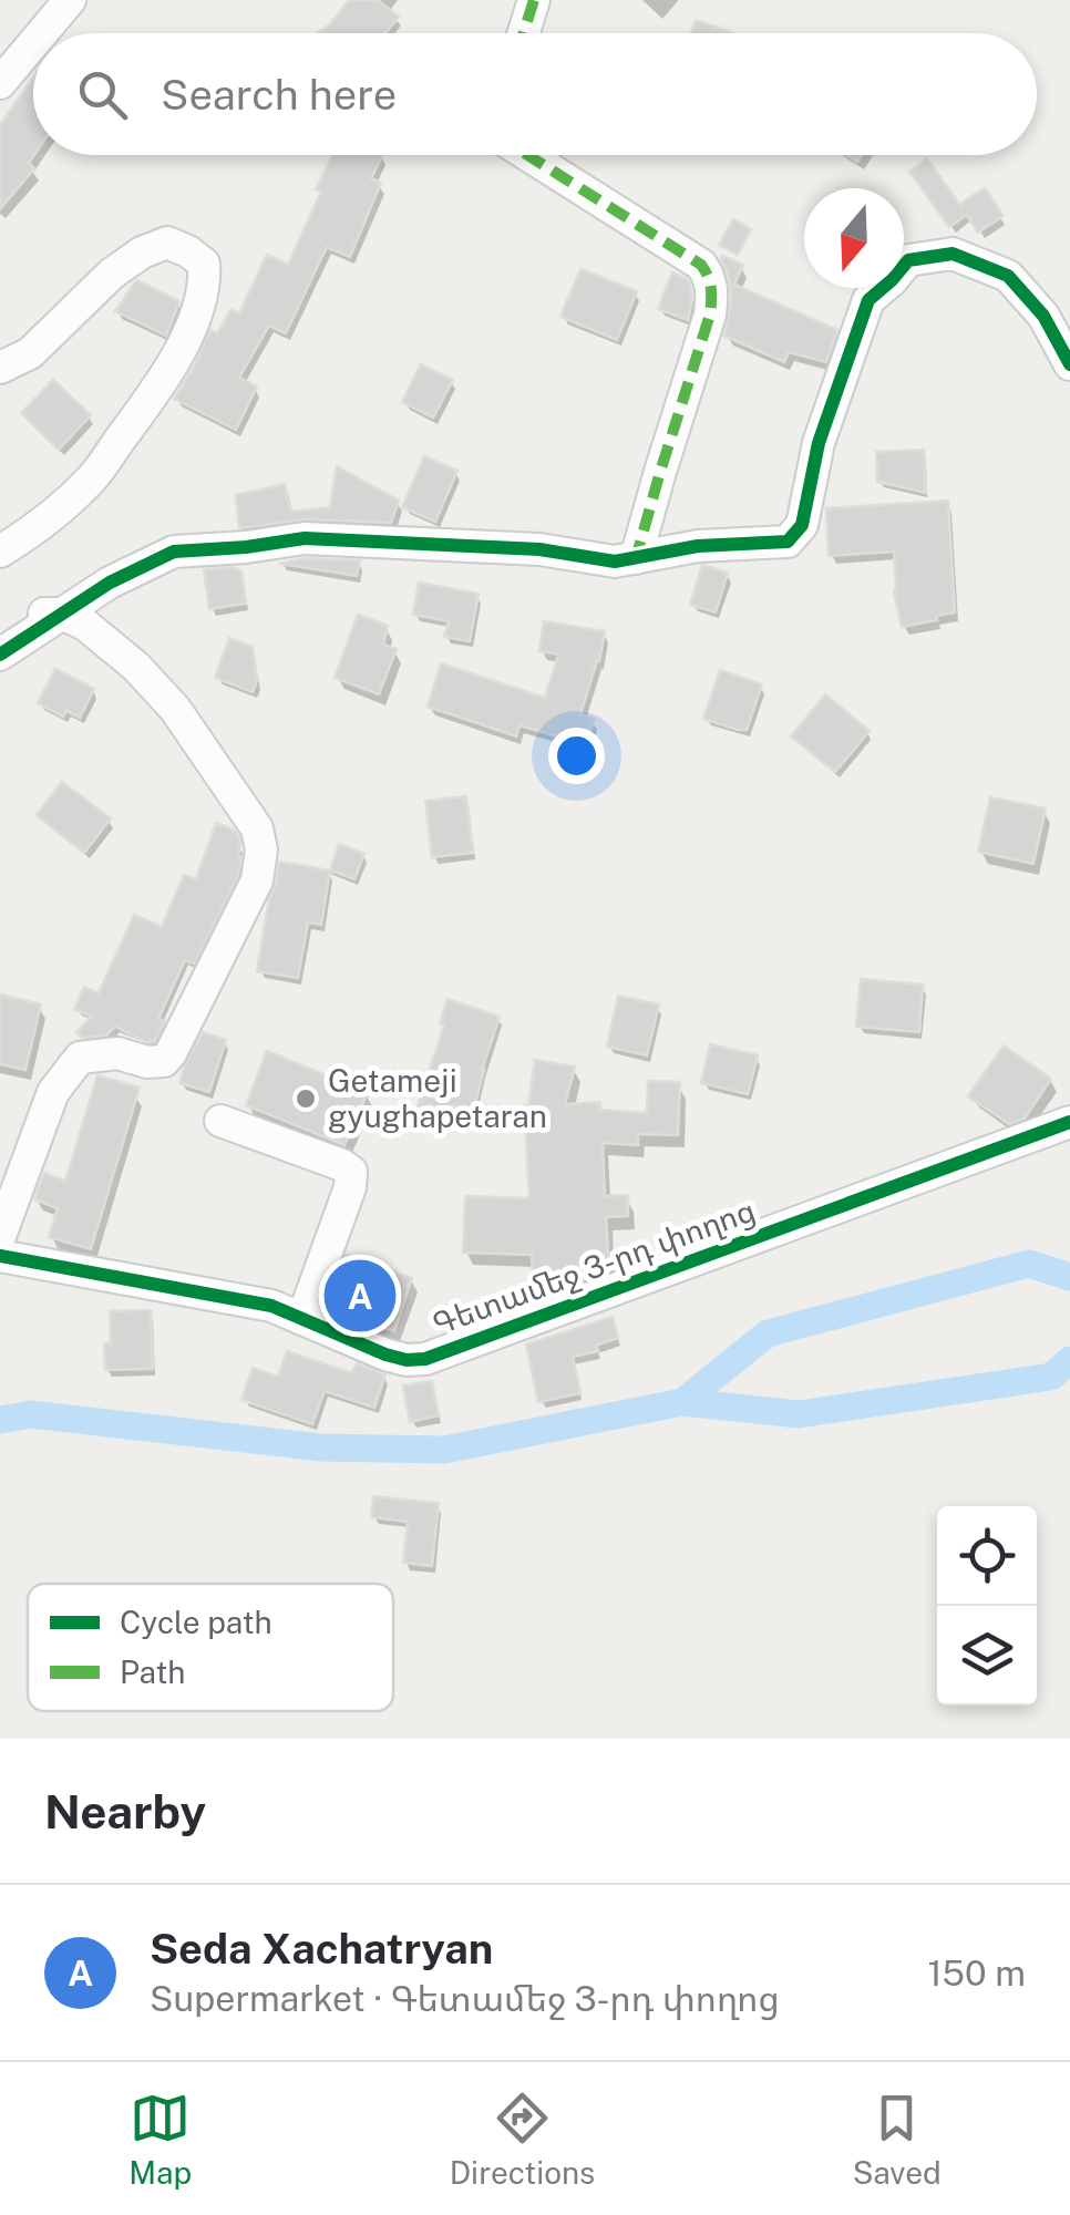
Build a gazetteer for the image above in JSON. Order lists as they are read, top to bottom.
{
  "streets": {
    "street": ["Գետամեջ 3-րդ փողոց"]
  },
  "places": ["Getameji gyughapetaran"],
  "legend": ["Cycle path", "Path"],
  "north": "bottom",
  "page": {
    "search": "Search here",
    "pins": "A",
    "heading": "Nearby",
    "list": [
      {
        "mark": "A",
        "name": "Seda Xachatryan",
        "note": "Supermarket · Գետամեջ 3-րդ փողոց",
        "value": "150 m"
      }
    ],
    "nav": ["Map", "Directions", "Saved"]
  }
}
